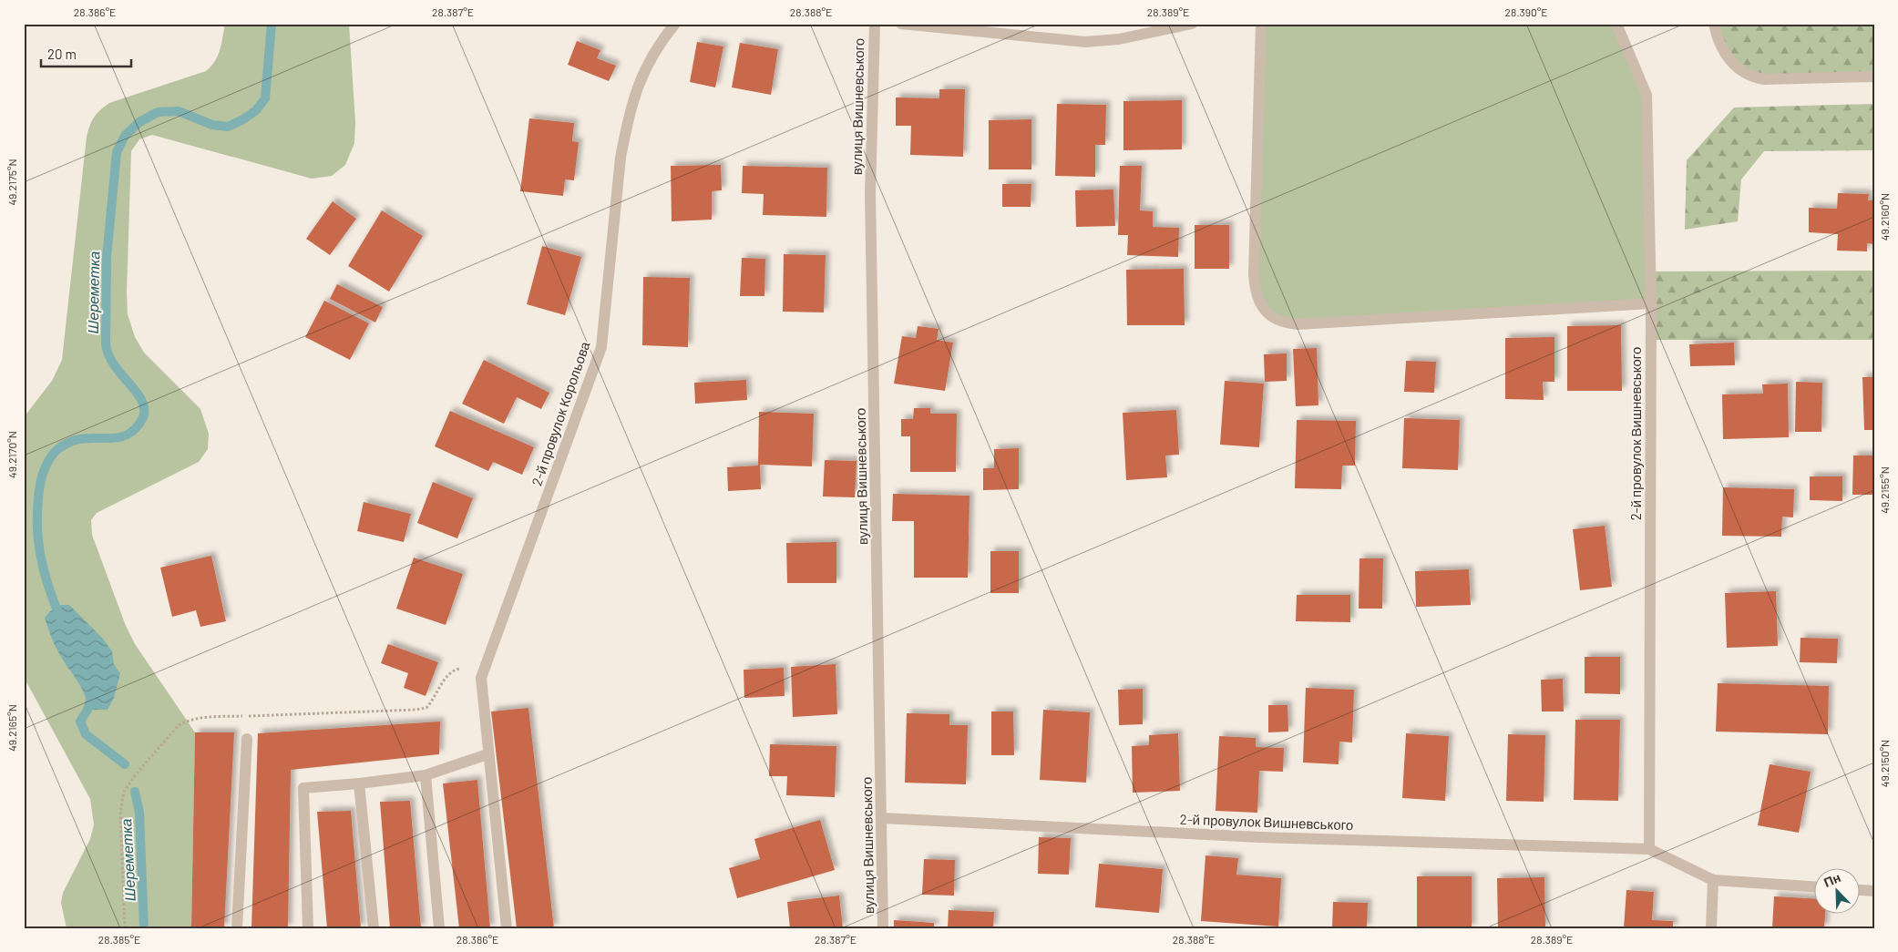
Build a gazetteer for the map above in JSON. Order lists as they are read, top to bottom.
{
  "streets": {
    "street": ["вулиця Вишневського", "2-й провулок Корольова", "2-й провулок Вишневського"]
  },
  "crossings": [
    ["вулиця Вишневського", "2-й провулок Вишневського"]
  ],
  "water": ["Шереметка"],
  "scale_bar": "20 m",
  "north": "top left",
  "coordinates": [
    "28.386°E",
    "28.387°E",
    "28.388°E",
    "28.389°E",
    "28.390°E",
    "49.2175°N",
    "49.2160°N",
    "49.2170°N",
    "49.2155°N",
    "49.2165°N",
    "49.2150°N",
    "28.385°E"
  ]
}
